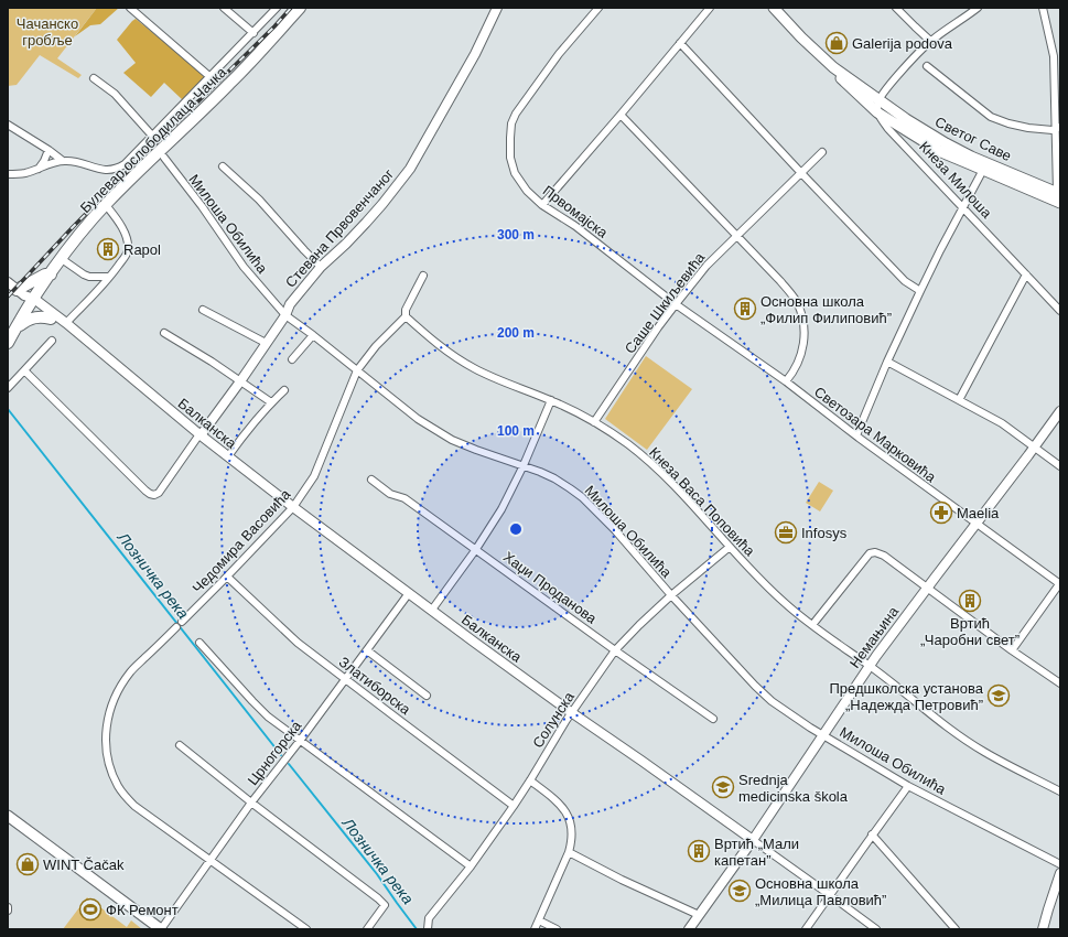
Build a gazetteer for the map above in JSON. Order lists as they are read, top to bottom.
{
  "streets": {
    "main road": ["Светог Саве", "Булевар ослободилаца Чачка", "Кнеза Милоша"],
    "street": [
      "Првомајска",
      "Милоша Обилића",
      "Стевана Првовенчаног",
      "Саше Шкиљевића",
      "Балканска",
      "Светозара Марковића",
      "Кнеза Васа Поповића",
      "Чедомира Васовића",
      "Хаџи Проданова",
      "Немањина",
      "Златиборска",
      "Солунска",
      "Црногорска"
    ]
  },
  "crossings": [
    ["Светог Саве", "Кнеза Милоша"],
    ["Булевар ослободилаца Чачка", "Балканска"],
    ["Првомајска", "Саше Шкиљевића"],
    ["Првомајска", "Светозара Марковића"],
    ["Милоша Обилића", "Стевана Првовенчаног"],
    ["Милоша Обилића", "Чедомира Васовића"],
    ["Милоша Обилића", "Немањина"],
    ["Милоша Обилића", "Солунска"],
    ["Стевана Првовенчаног", "Балканска"],
    ["Саше Шкиљевића", "Светозара Марковића"],
    ["Саше Шкиљевића", "Кнеза Васа Поповића"],
    ["Балканска", "Чедомира Васовића"],
    ["Балканска", "Немањина"],
    ["Балканска", "Солунска"],
    ["Балканска", "Црногорска"],
    ["Светозара Марковића", "Немањина"],
    ["Кнеза Васа Поповића", "Чедомира Васовића"],
    ["Кнеза Васа Поповића", "Немањина"],
    ["Кнеза Васа Поповића", "Солунска"],
    ["Чедомира Васовића", "Златиборска"],
    ["Хаџи Проданова", "Солунска"],
    ["Златиборска", "Солунска"],
    ["Златиборска", "Црногорска"]
  ],
  "water": ["Лозничка река"],
  "parks": ["Чачанско гробље"],
  "places": {
    "shop": ["Galerija podova", "WINT Čačak"],
    "building": [
      "Rapol",
      "Основна школа „Филип Филиповић”",
      "Вртић „Чаробни свет”",
      "Вртић „Мали капетан”"
    ],
    "pharmacy": ["Maelia"],
    "office": ["Infosys"],
    "school or university": ["Предшколска установа „Надежда Петровић”", "Srednja medicinska škola", "Основна школа „Милица Павловић”"],
    "sports": ["ФК Ремонт"]
  },
  "rings": ["300 m", "200 m", "100 m"]
}
